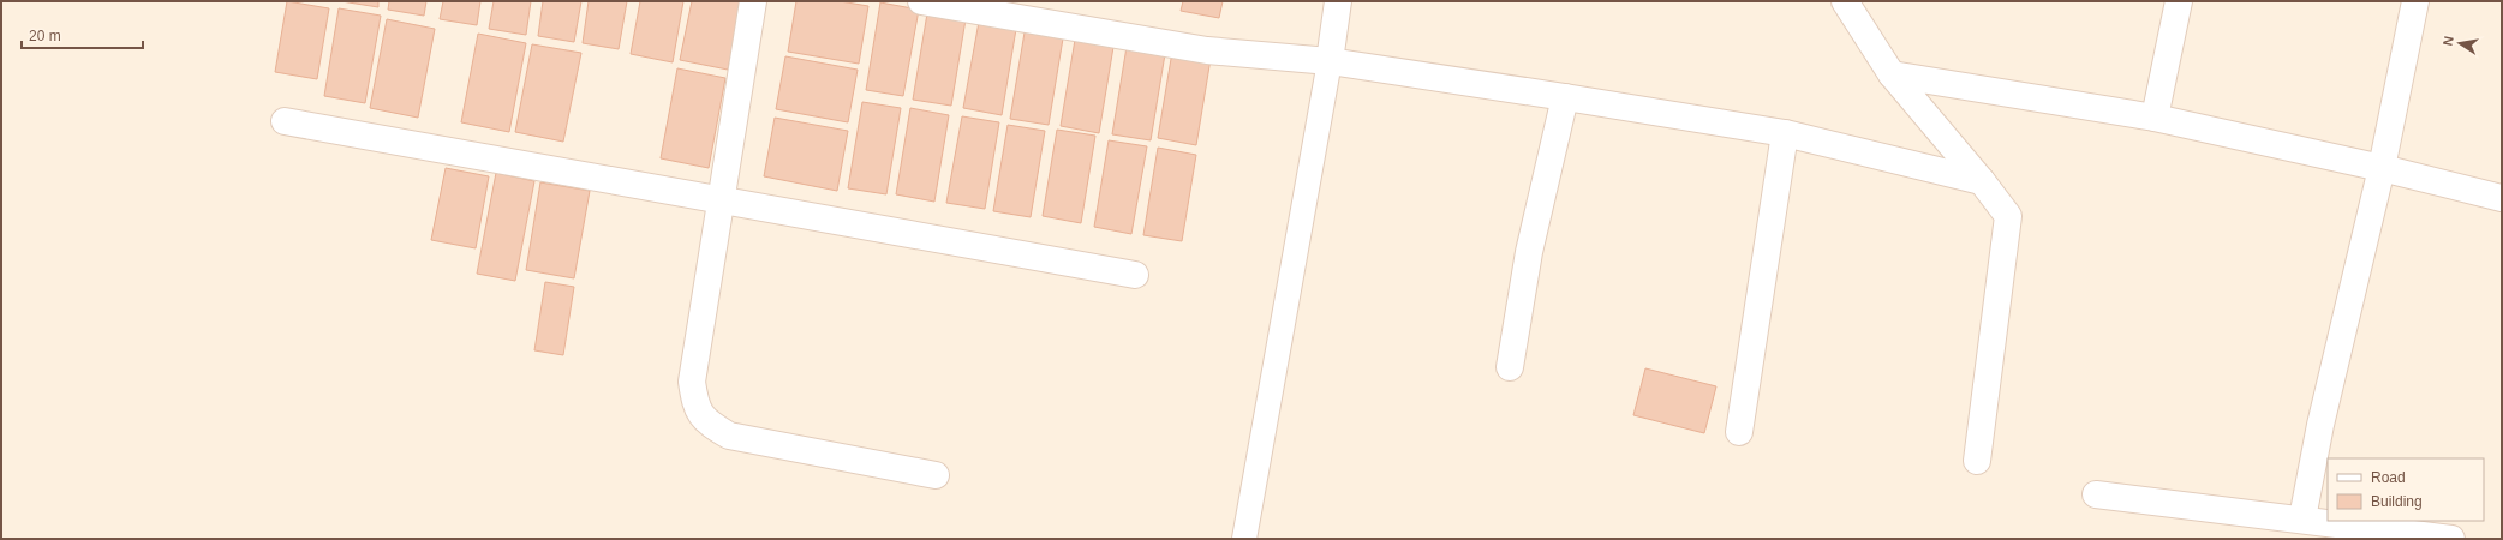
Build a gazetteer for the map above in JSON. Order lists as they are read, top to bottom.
{
  "legend": ["Road", "Building"],
  "scale_bar": "20 m",
  "north": "left"
}
